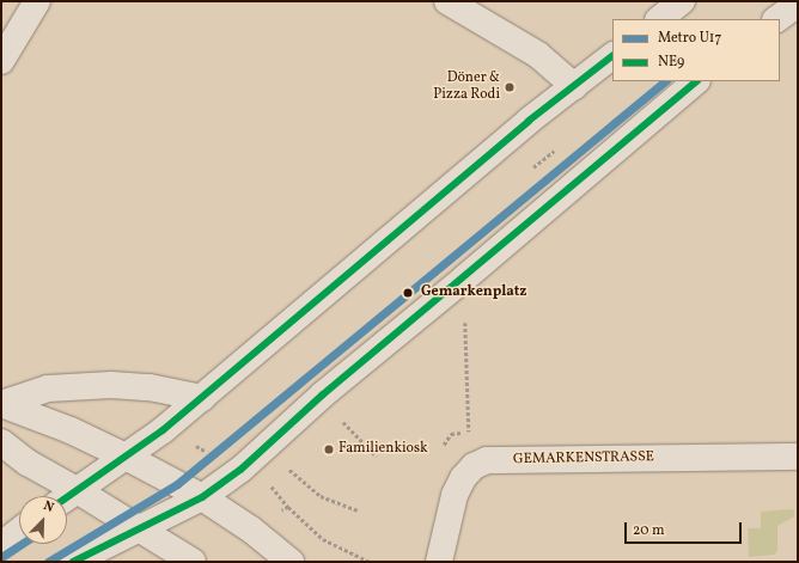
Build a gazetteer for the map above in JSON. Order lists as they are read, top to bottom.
{
  "streets": {
    "main road": ["GEMARKENSTRASSE"]
  },
  "places": ["Döner & Pizza Rodi", "Gemarkenplatz", "Familienkiosk"],
  "lines": ["transit line NE9", "metro line U17"],
  "legend": ["Metro U17", "NE9"],
  "scale_bar": "20 m",
  "north": "top right"
}
